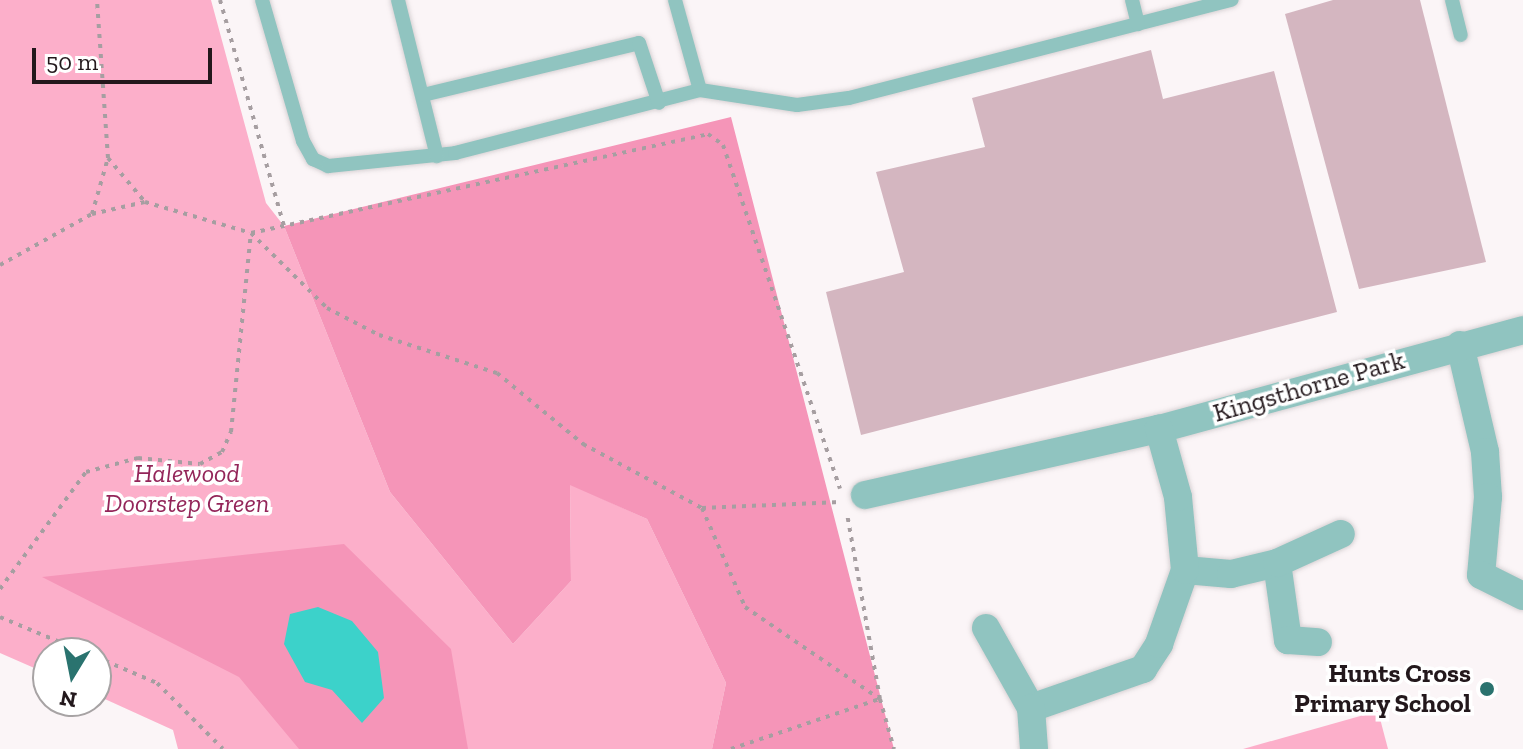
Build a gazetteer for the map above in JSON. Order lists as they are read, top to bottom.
{
  "streets": {
    "street": ["Kingsthorne Park"]
  },
  "parks": ["Halewood Doorstep Green"],
  "places": ["Hunts Cross Primary School"],
  "scale_bar": "50 m",
  "north": "bottom"
}
